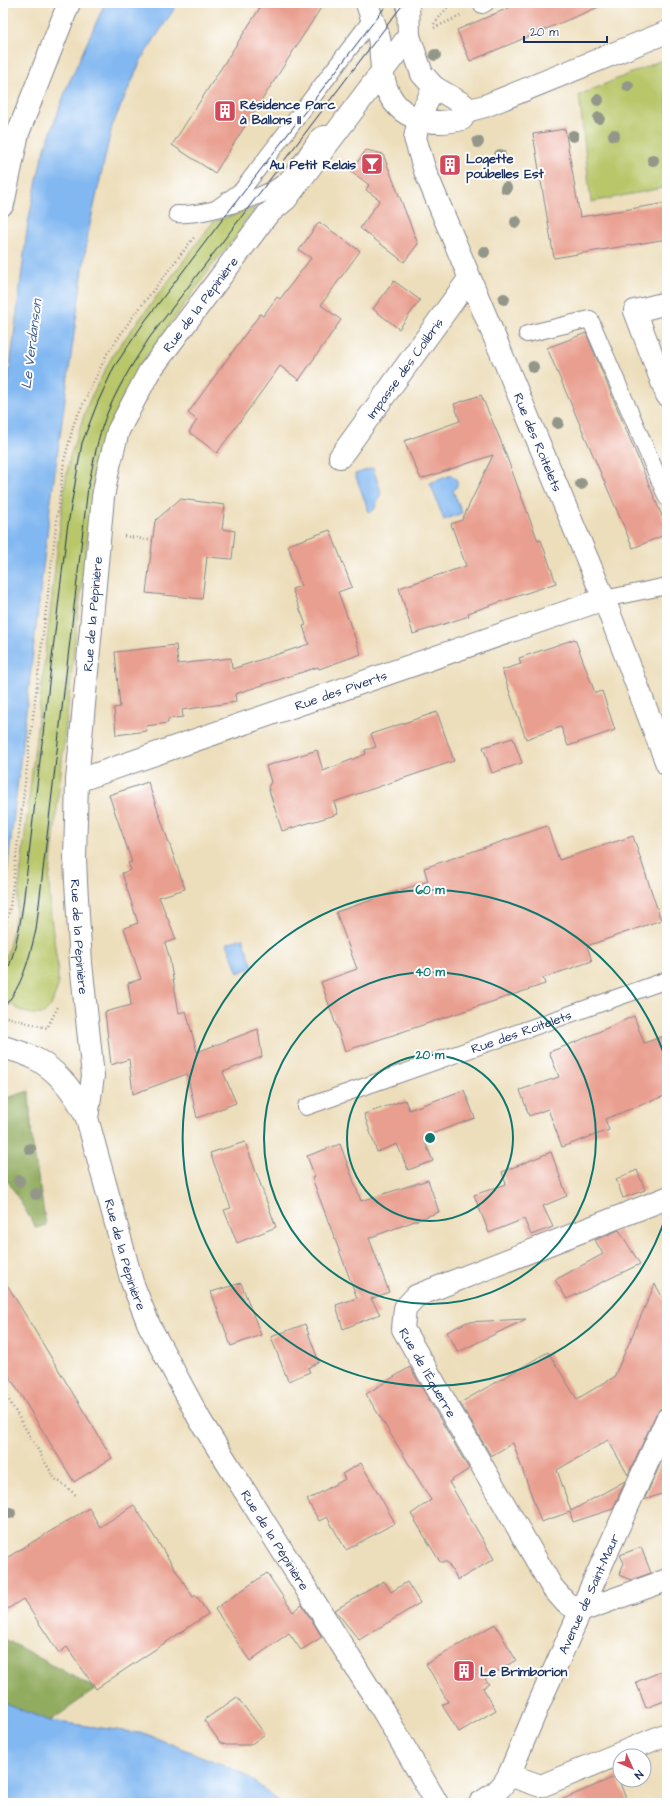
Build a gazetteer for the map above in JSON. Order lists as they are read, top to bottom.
{
  "streets": {
    "street": [
      "Rue de la Pépinière",
      "Impasse des Colibris",
      "Rue des Roitelets",
      "Rue des Piverts",
      "Rue de l'Équerre",
      "Avenue de Saint-Maur"
    ]
  },
  "crossings": [
    ["Rue de la Pépinière", "Rue des Piverts"],
    ["Impasse des Colibris", "Rue des Roitelets"],
    ["Rue des Roitelets", "Rue des Piverts"],
    ["Rue de l'Équerre", "Avenue de Saint-Maur"]
  ],
  "water": ["Le Verdanson"],
  "places": {
    "building": ["Résidence Parc à Ballons II", "Logette poubelles Est", "Le Brimborion"],
    "bar": ["Au Petit Relais"]
  },
  "scale_bar": "20 m",
  "north": "bottom right",
  "rings": ["60 m", "40 m", "20 m"]
}
